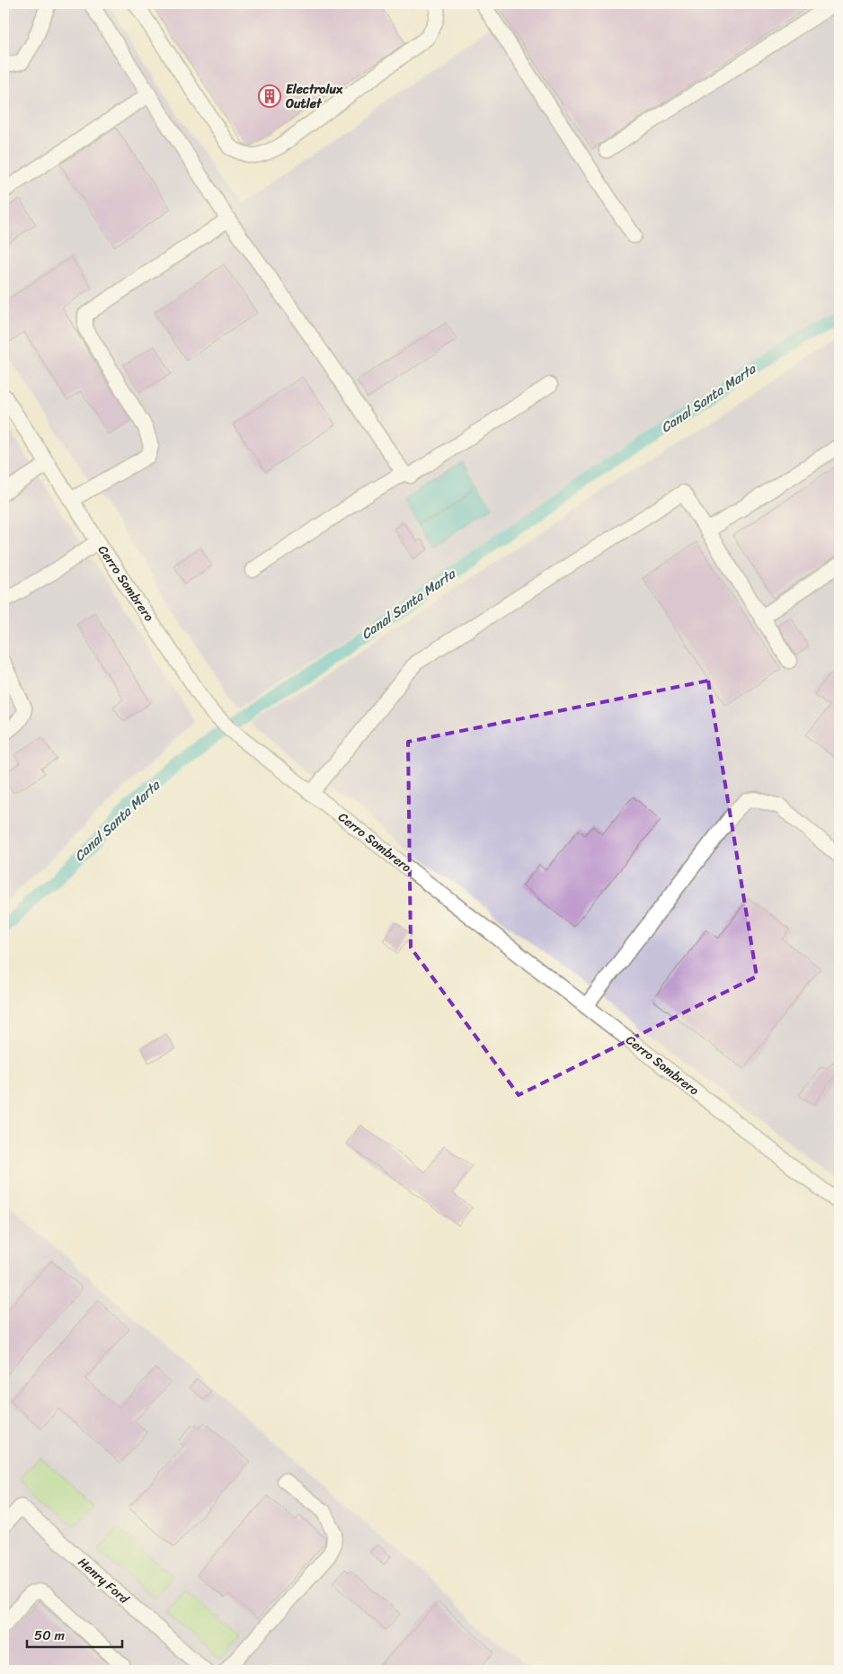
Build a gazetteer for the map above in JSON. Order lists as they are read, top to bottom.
{
  "streets": {
    "street": ["Cerro Sombrero", "Henry Ford"]
  },
  "water": ["Canal Santa Marta"],
  "places": {
    "building": ["Electrolux Outlet"]
  },
  "scale_bar": "50 m"
}
